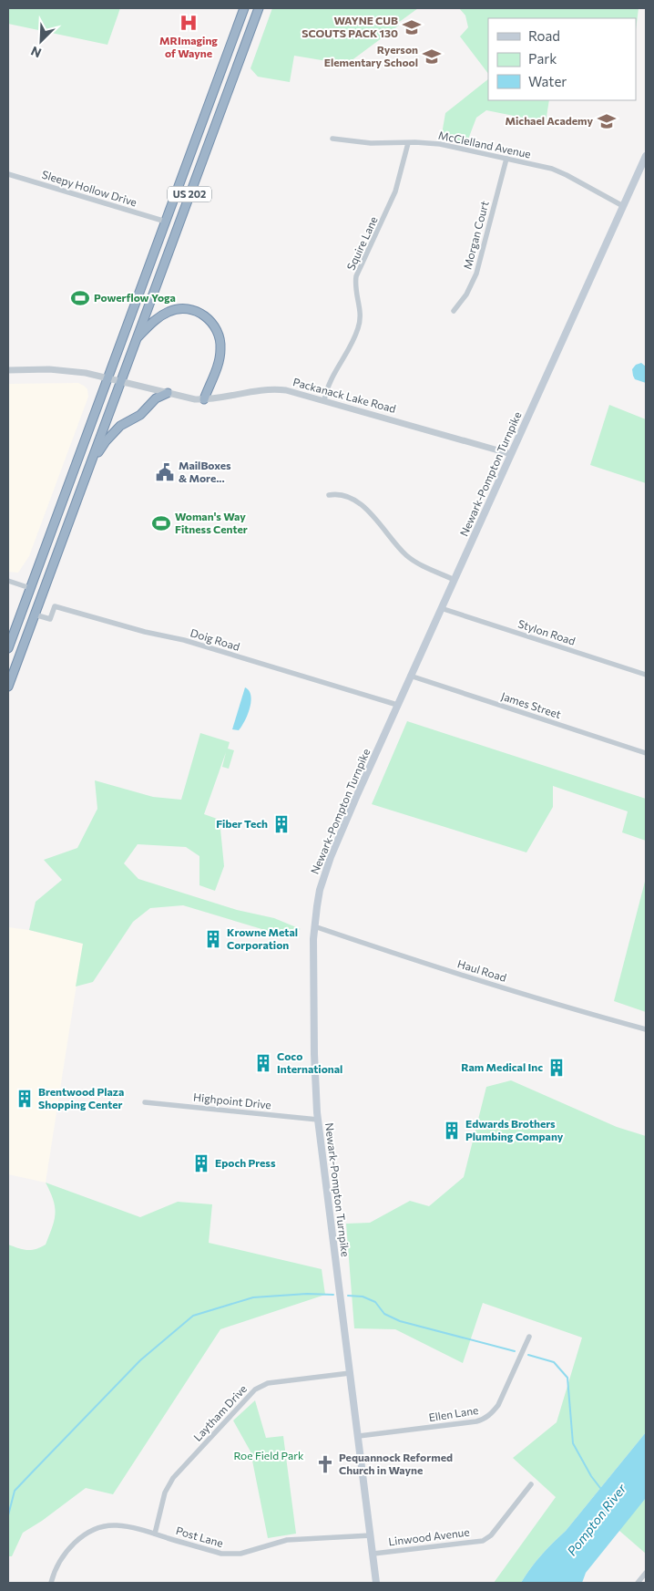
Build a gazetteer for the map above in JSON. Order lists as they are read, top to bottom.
{
  "streets": {
    "highway": ["US 202"],
    "main road": ["Newark-Pompton Turnpike"],
    "street": [
      "McClelland Avenue",
      "Sleepy Hollow Drive",
      "Morgan Court",
      "Squire Lane",
      "Packanack Lake Road",
      "Stylon Road",
      "Doig Road",
      "James Street",
      "Haul Road",
      "Highpoint Drive",
      "Laytham Drive",
      "Ellen Lane",
      "Post Lane",
      "Linwood Avenue"
    ]
  },
  "crossings": [
    ["McClelland Avenue", "Morgan Court"],
    ["McClelland Avenue", "Squire Lane"],
    ["McClelland Avenue", "Newark-Pompton Turnpike"],
    ["Sleepy Hollow Drive", "US 202"],
    ["US 202", "Packanack Lake Road"],
    ["US 202", "Doig Road"],
    ["Squire Lane", "Packanack Lake Road"],
    ["Packanack Lake Road", "Newark-Pompton Turnpike"],
    ["Newark-Pompton Turnpike", "Stylon Road"],
    ["Newark-Pompton Turnpike", "Doig Road"],
    ["Newark-Pompton Turnpike", "James Street"],
    ["Newark-Pompton Turnpike", "Haul Road"],
    ["Newark-Pompton Turnpike", "Highpoint Drive"],
    ["Newark-Pompton Turnpike", "Laytham Drive"],
    ["Newark-Pompton Turnpike", "Ellen Lane"],
    ["Newark-Pompton Turnpike", "Post Lane"],
    ["Newark-Pompton Turnpike", "Linwood Avenue"],
    ["Laytham Drive", "Post Lane"]
  ],
  "water": ["Pompton River"],
  "parks": ["Roe Field Park"],
  "places": {
    "hospital": ["MRImaging of Wayne"],
    "school or university": ["WAYNE CUB SCOUTS PACK 130", "Ryerson Elementary School", "Michael Academy"],
    "sports": ["Powerflow Yoga", "Woman's Way Fitness Center"],
    "public building": ["MailBoxes & More..."],
    "building": [
      "Fiber Tech",
      "Krowne Metal Corporation",
      "Coco International",
      "Ram Medical Inc",
      "Brentwood Plaza Shopping Center",
      "Edwards Brothers Plumbing Company",
      "Epoch Press"
    ],
    "church": ["Pequannock Reformed Church in Wayne"]
  },
  "legend": ["Road", "Park", "Water"],
  "north": "bottom left"
}
